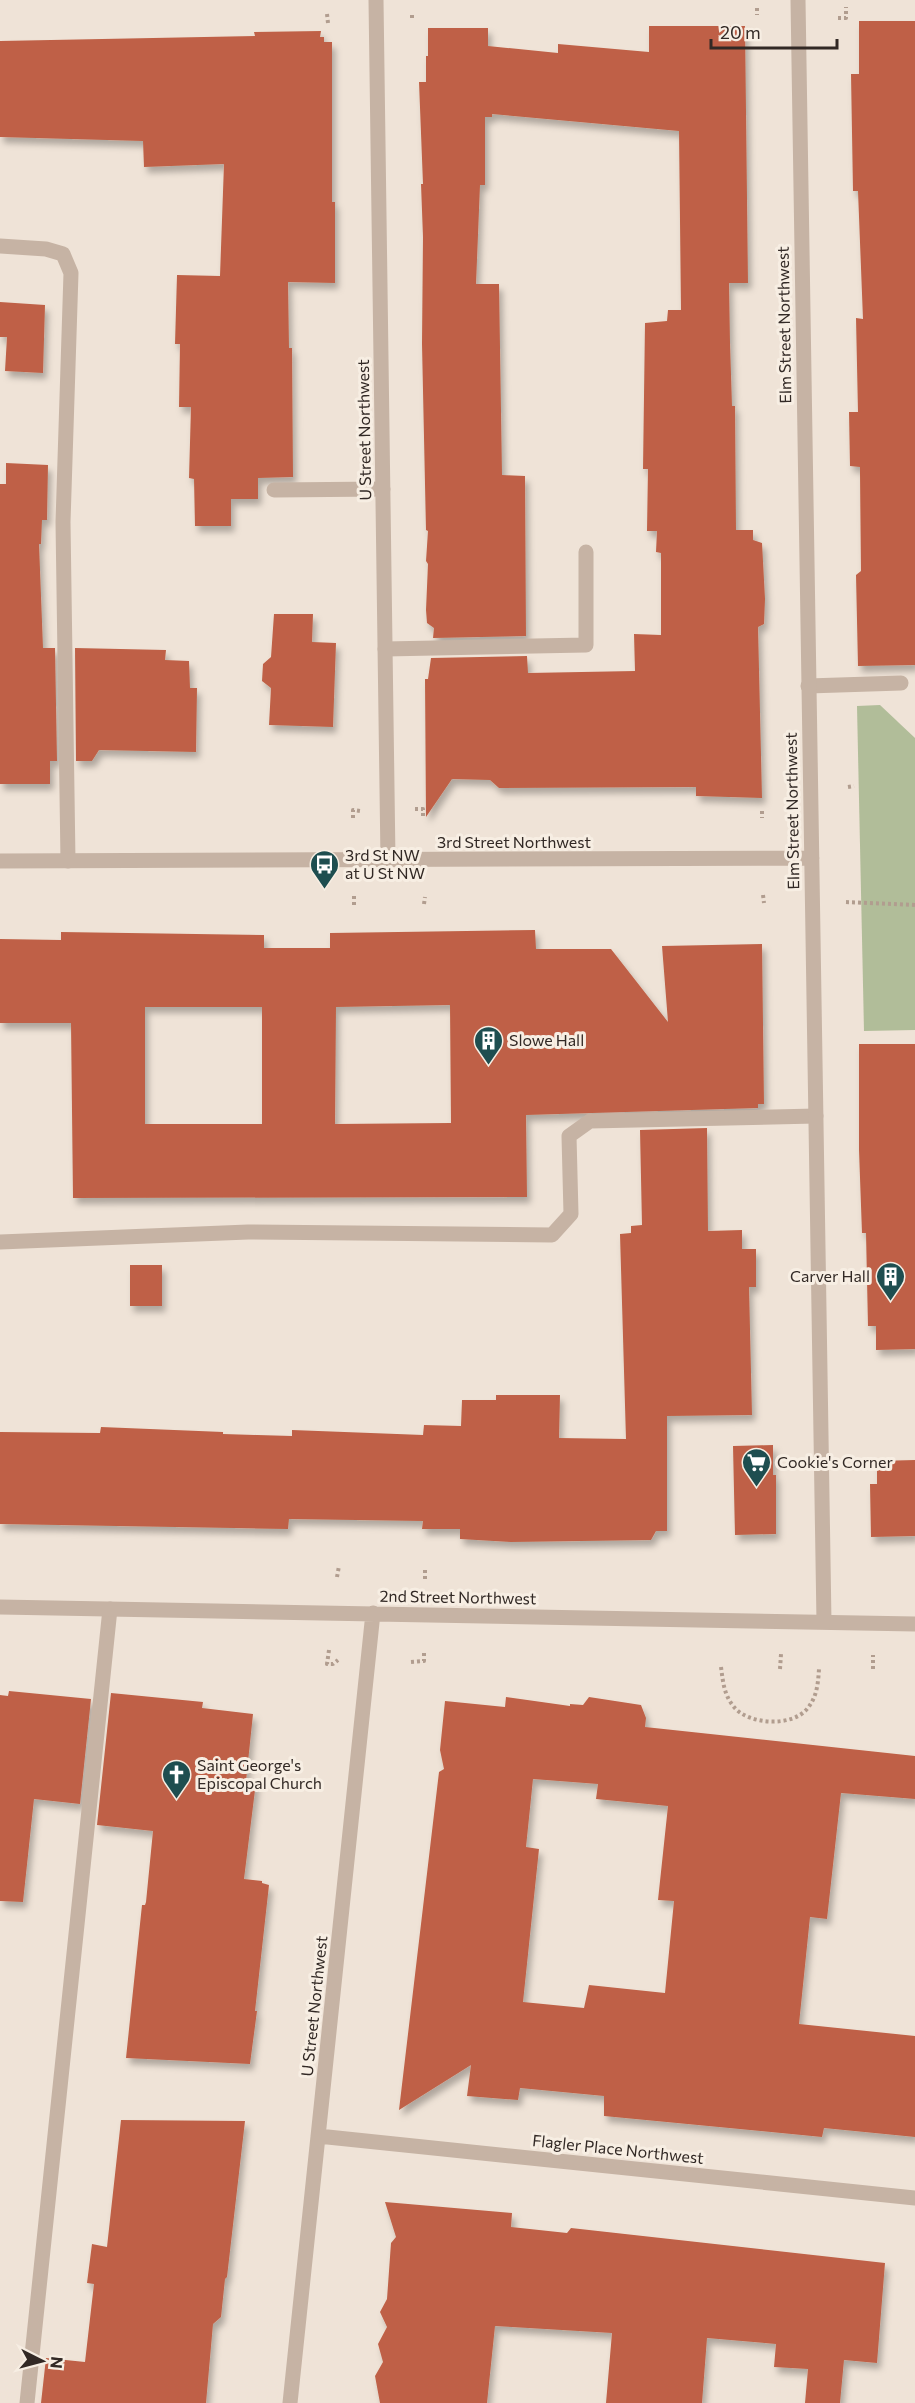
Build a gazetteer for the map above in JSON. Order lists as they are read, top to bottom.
{
  "streets": {
    "street": [
      "Elm Street Northwest",
      "U Street Northwest",
      "3rd Street Northwest",
      "2nd Street Northwest",
      "Flagler Place Northwest"
    ]
  },
  "crossings": [
    ["Elm Street Northwest", "3rd Street Northwest"],
    ["Elm Street Northwest", "2nd Street Northwest"],
    ["U Street Northwest", "3rd Street Northwest"],
    ["U Street Northwest", "2nd Street Northwest"],
    ["U Street Northwest", "Flagler Place Northwest"]
  ],
  "places": {
    "bus stop": ["3rd St NW at U St NW"],
    "building": ["Slowe Hall", "Carver Hall"],
    "supermarket": ["Cookie's Corner"],
    "church": ["Saint George's Episcopal Church"]
  },
  "scale_bar": "20 m",
  "north": "right"
}
